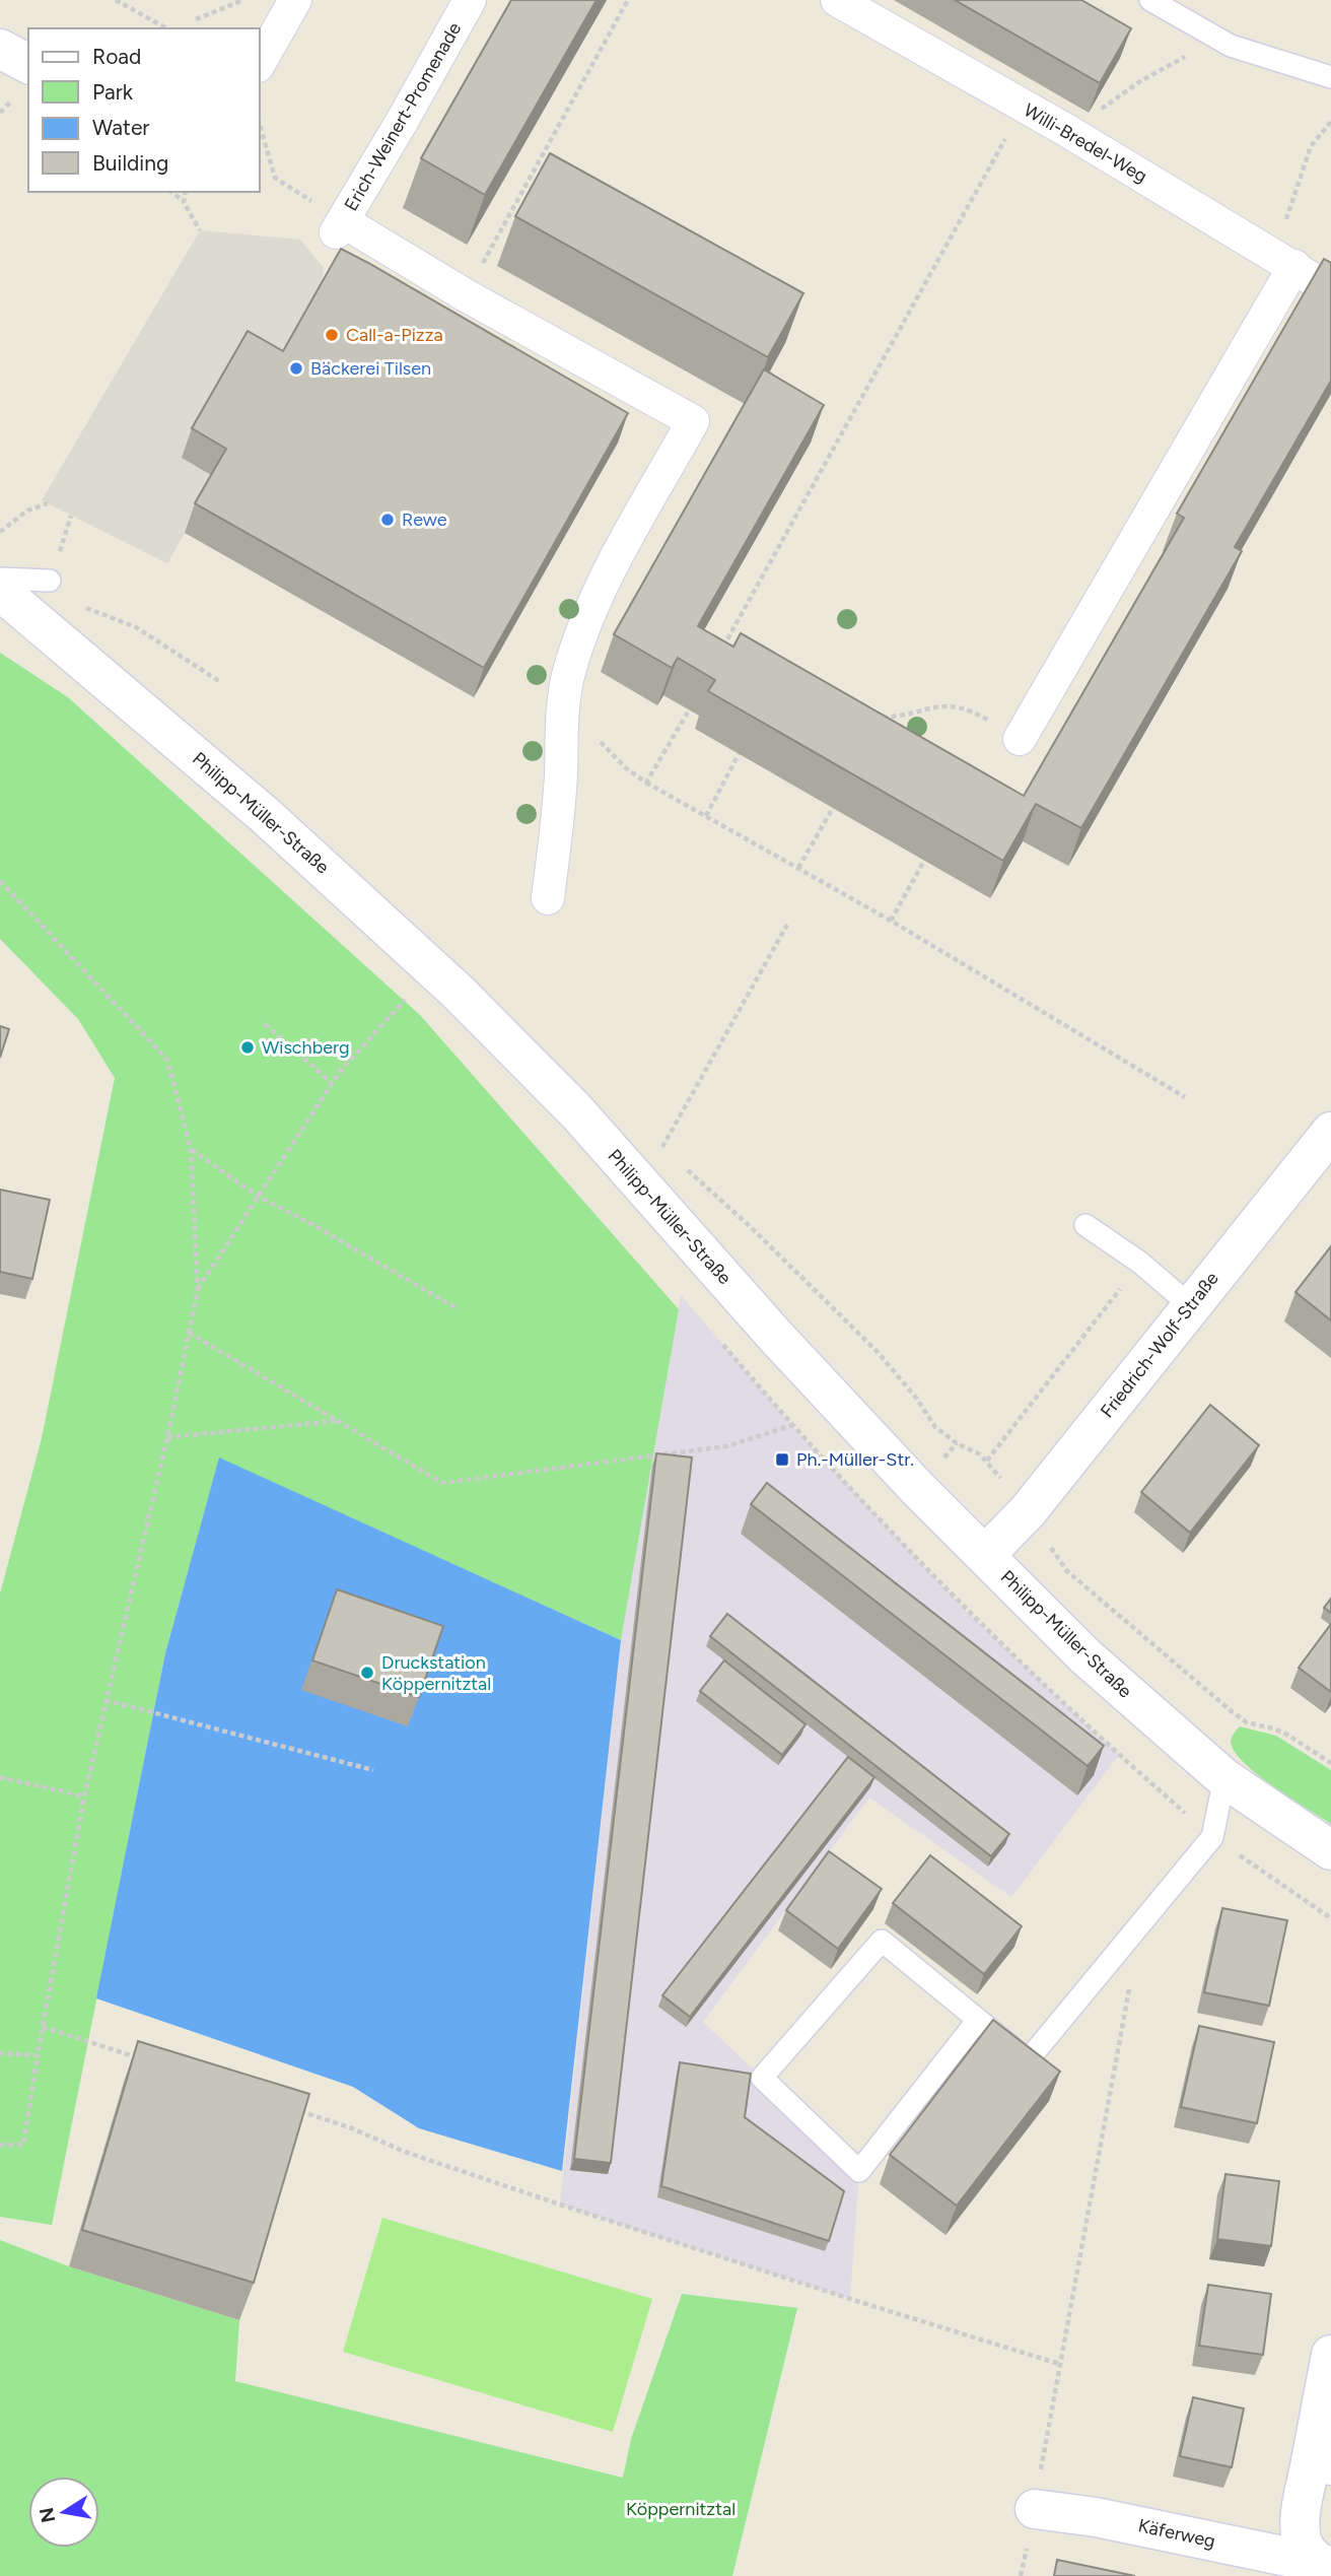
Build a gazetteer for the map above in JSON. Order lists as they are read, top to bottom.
{
  "streets": {
    "street": [
      "Erich-Weinert-Promenade",
      "Willi-Bredel-Weg",
      "Philipp-Müller-Straße",
      "Friedrich-Wolf-Straße",
      "Käferweg"
    ]
  },
  "crossings": [
    ["Philipp-Müller-Straße", "Friedrich-Wolf-Straße"]
  ],
  "parks": ["Köppernitztal"],
  "places": {
    "other": [
      "Call-a-Pizza",
      "Bäckerei Tilsen",
      "Rewe",
      "Wischberg",
      "Druckstation Köppernitztal"
    ],
    "transit": ["Ph.-Müller-Str."]
  },
  "legend": [
    "Road",
    "Park",
    "Water",
    "Building"
  ],
  "north": "left"
}
